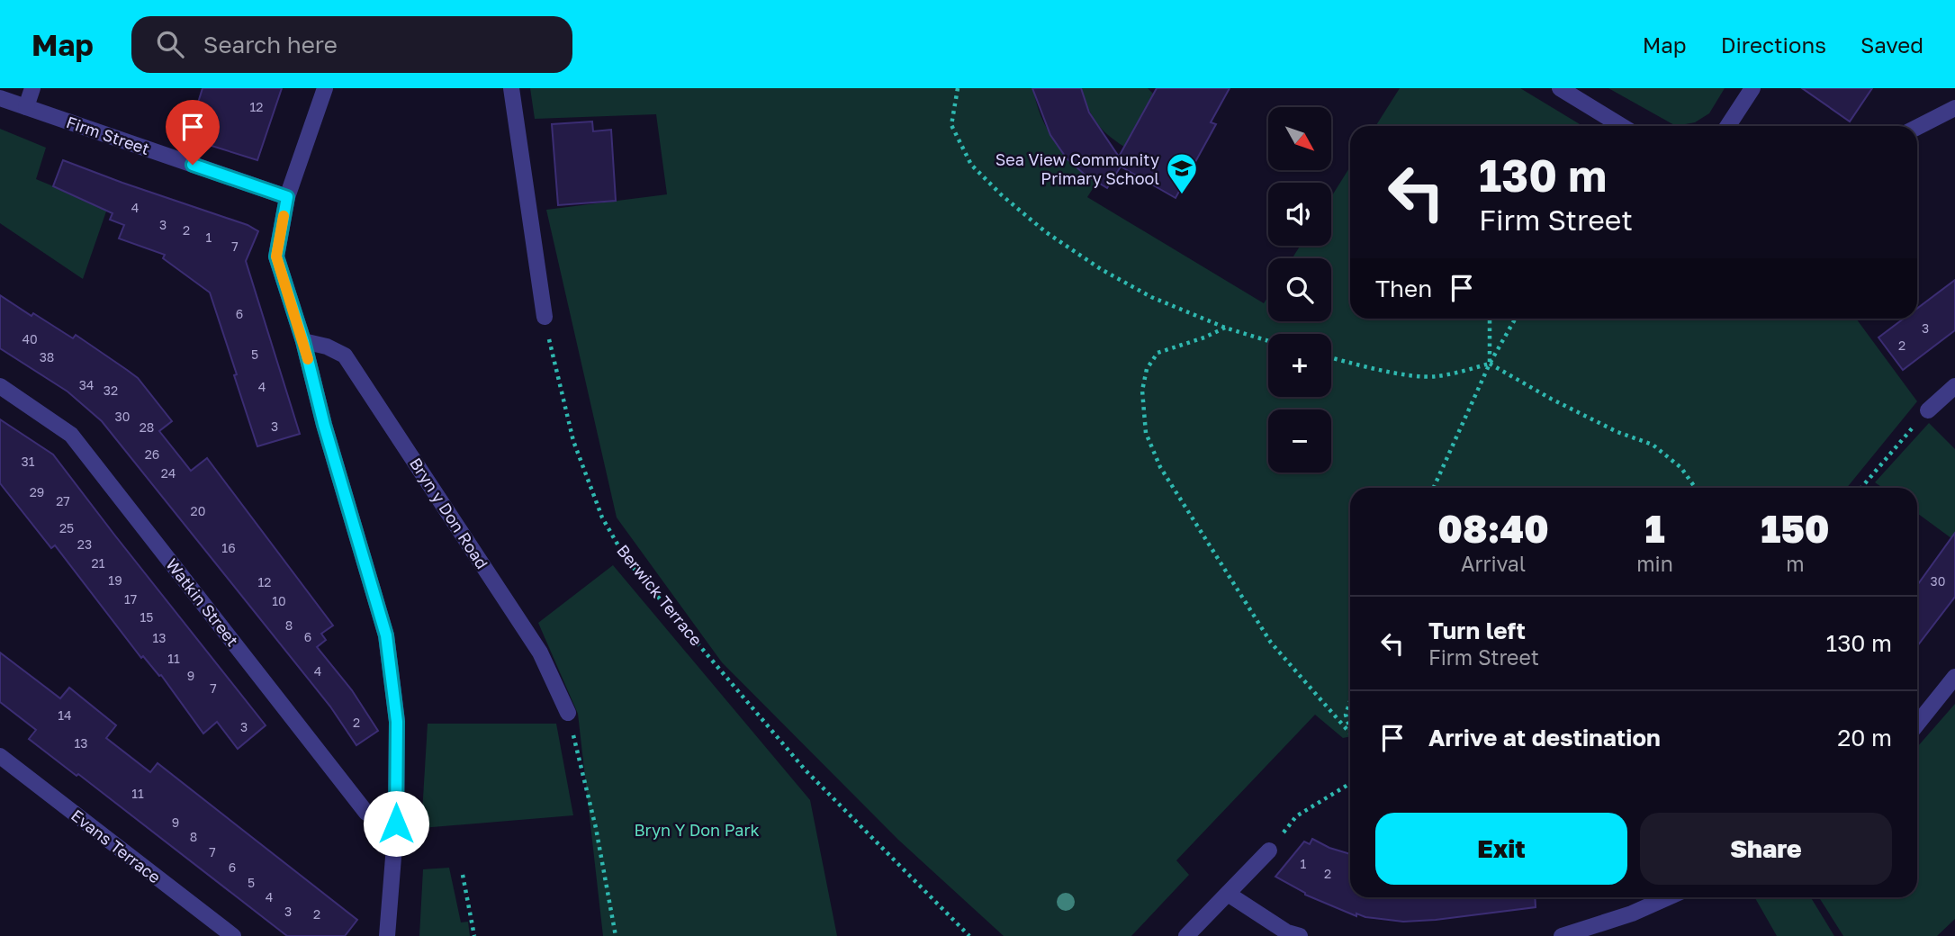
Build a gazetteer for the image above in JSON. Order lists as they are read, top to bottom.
{
  "streets": {
    "street": [
      "Firm Street",
      "Bryn y Don Road",
      "Watkin Street",
      "Evans Terrace"
    ],
    "path": ["Berwick Terrace"]
  },
  "parks": ["Bryn Y Don Park"],
  "places": {
    "school or university": ["Sea View Community Primary School"]
  },
  "house_numbers": [
    "12",
    "4",
    "3",
    "2",
    "1",
    "7",
    "6",
    "3",
    "40",
    "2",
    "5",
    "38",
    "34",
    "4",
    "32",
    "30",
    "3",
    "28",
    "26",
    "31",
    "24",
    "29",
    "27",
    "20",
    "25",
    "23",
    "16",
    "21",
    "19",
    "30",
    "12",
    "17",
    "10",
    "15",
    "8",
    "6",
    "13",
    "11",
    "4",
    "9",
    "7",
    "14",
    "2",
    "3",
    "13",
    "11",
    "9",
    "8",
    "7",
    "1",
    "6",
    "2",
    "5",
    "4",
    "3",
    "2"
  ],
  "north": "bottom right",
  "page": {
    "header": "Map",
    "search": "Search here",
    "nav": ["Map", "Directions", "Saved"],
    "map_buttons": ["+", "−"],
    "turn": ["130 m", "Firm Street"],
    "then": "Then",
    "eta": [
      "08:40",
      "Arrival",
      "1",
      "min",
      "150",
      "m"
    ],
    "list": [
      {
        "name": "Turn left",
        "note": "Firm Street",
        "value": "130 m"
      },
      {
        "name": "Arrive at destination",
        "value": "20 m"
      }
    ],
    "buttons": ["Exit", "Share"]
  }
}
